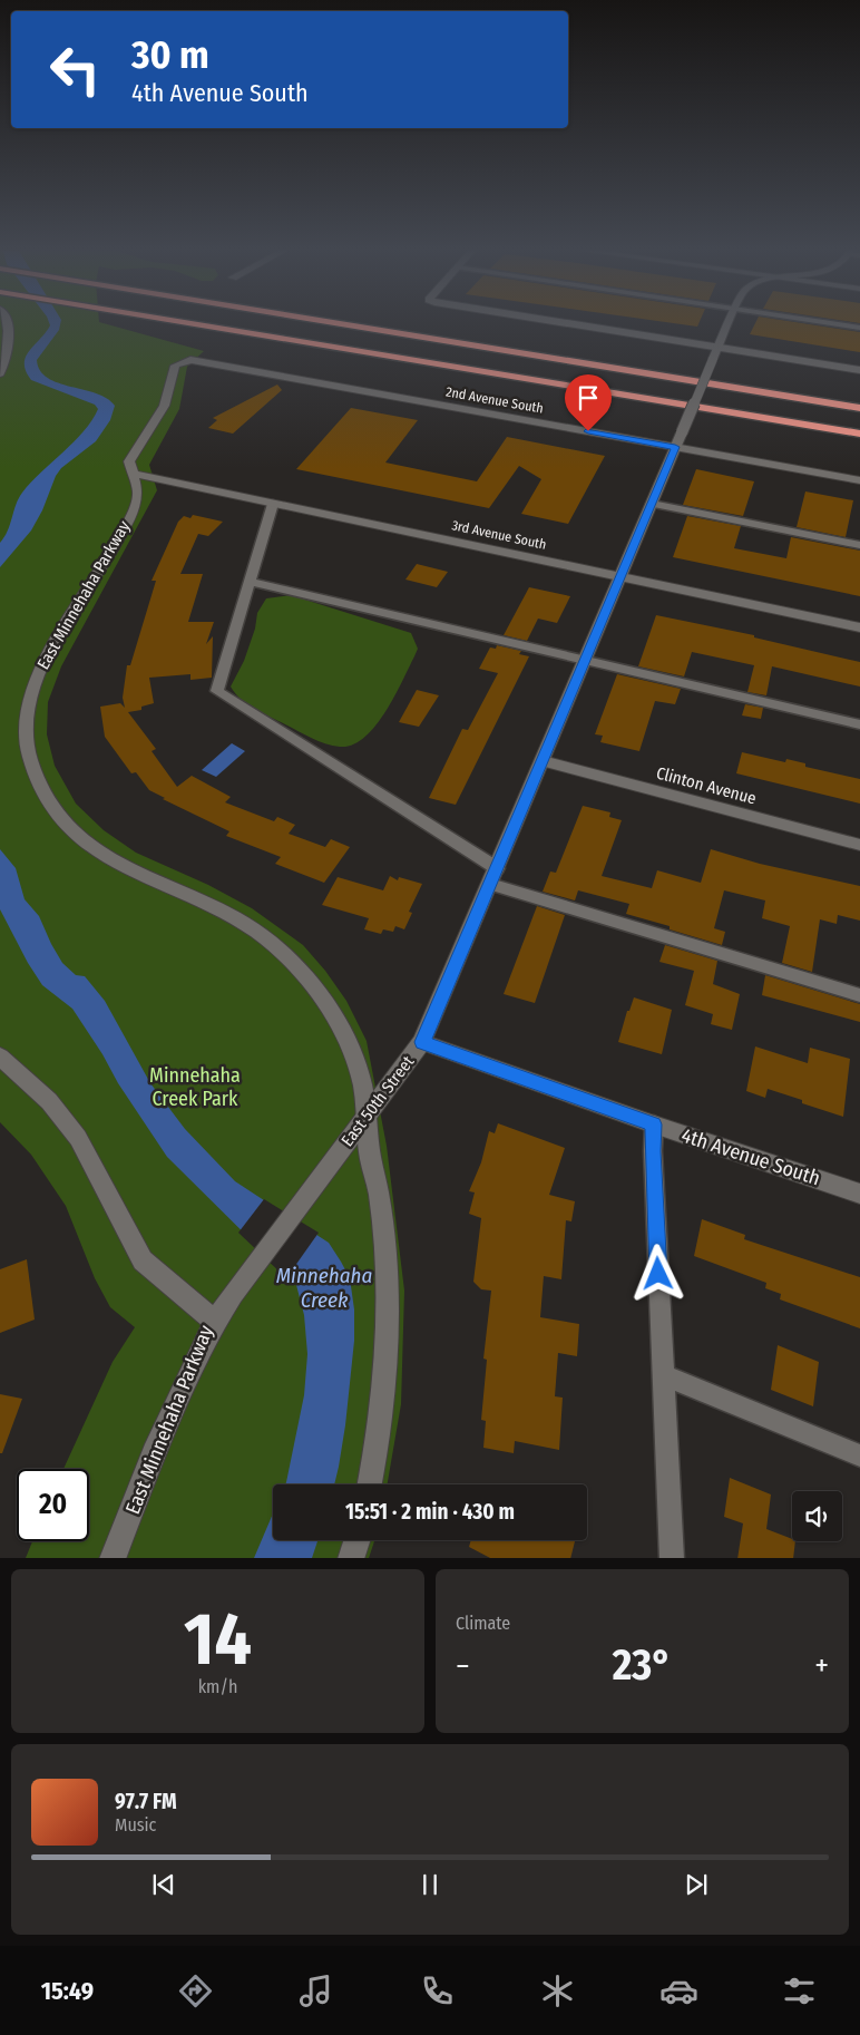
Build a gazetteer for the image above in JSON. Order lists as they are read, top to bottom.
{
  "streets": {
    "street": [
      "2nd Avenue South",
      "3rd Avenue South",
      "East Minnehaha Parkway",
      "Clinton Avenue",
      "East 50th Street",
      "4th Avenue South"
    ]
  },
  "crossings": [
    ["2nd Avenue South", "East Minnehaha Parkway"],
    ["2nd Avenue South", "East 50th Street"],
    ["3rd Avenue South", "East Minnehaha Parkway"],
    ["3rd Avenue South", "East 50th Street"],
    ["East Minnehaha Parkway", "East 50th Street"],
    ["Clinton Avenue", "East 50th Street"],
    ["East 50th Street", "4th Avenue South"]
  ],
  "water": ["Minnehaha Creek"],
  "parks": ["Minnehaha Creek Park"],
  "page": {
    "turn": ["30 m", "4th Avenue South"],
    "limit": "20",
    "trip": "15:51 · 2 min · 430 m",
    "tile": [
      ["14", "km/h"],
      "Climate"
    ],
    "heat": ["−", "23°", "+"],
    "song": ["97.7 FM", "Music"],
    "tabs": "15:49"
  }
}
